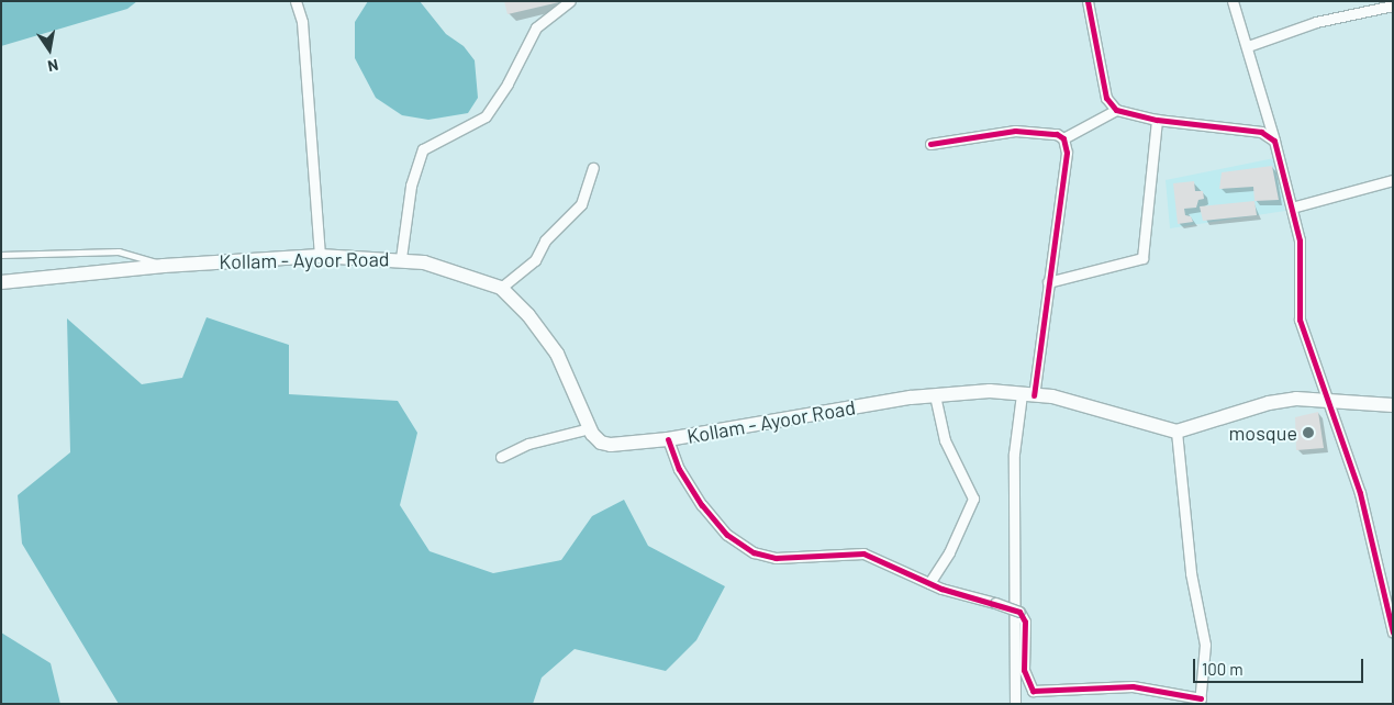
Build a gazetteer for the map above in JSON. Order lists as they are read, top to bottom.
{
  "streets": {
    "main road": ["Kollam - Ayoor Road"]
  },
  "places": ["mosque"],
  "scale_bar": "100 m",
  "north": "bottom"
}
